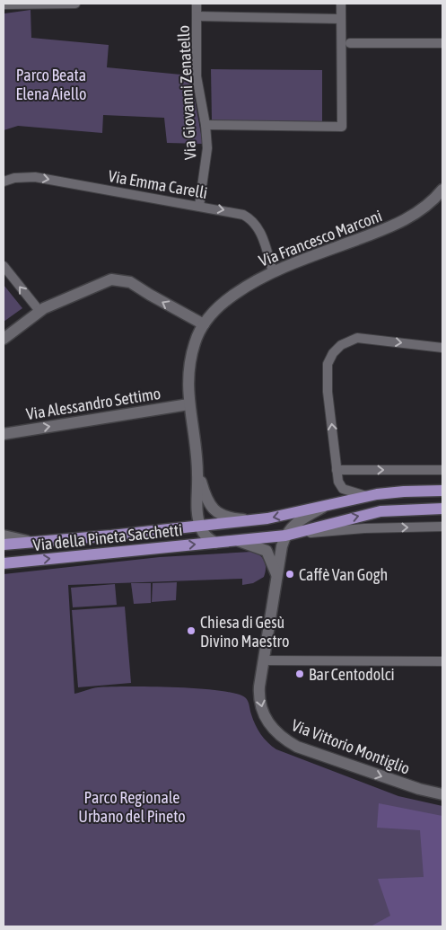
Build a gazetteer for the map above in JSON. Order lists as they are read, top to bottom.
{
  "streets": {
    "main road": ["Via della Pineta Sacchetti"],
    "street": [
      "Via Giovanni Zenatello",
      "Via Emma Carelli",
      "Via Francesco Marconi",
      "Via Alessandro Settimo",
      "Via Vittorio Montiglio"
    ]
  },
  "crossings": [
    ["Via Giovanni Zenatello", "Via Emma Carelli"],
    ["Via Emma Carelli", "Via Francesco Marconi"],
    ["Via Francesco Marconi", "Via Alessandro Settimo"],
    ["Via Francesco Marconi", "Via della Pineta Sacchetti"],
    ["Via della Pineta Sacchetti", "Via Vittorio Montiglio"]
  ],
  "one_way": ["Via Emma Carelli", "Via Alessandro Settimo", "Via Vittorio Montiglio"],
  "parks": ["Parco Beata Elena Aiello", "Parco Regionale Urbano del Pineto"],
  "places": ["Caffè Van Gogh", "Chiesa di Gesù Divino Maestro", "Bar Centodolci"]
}
